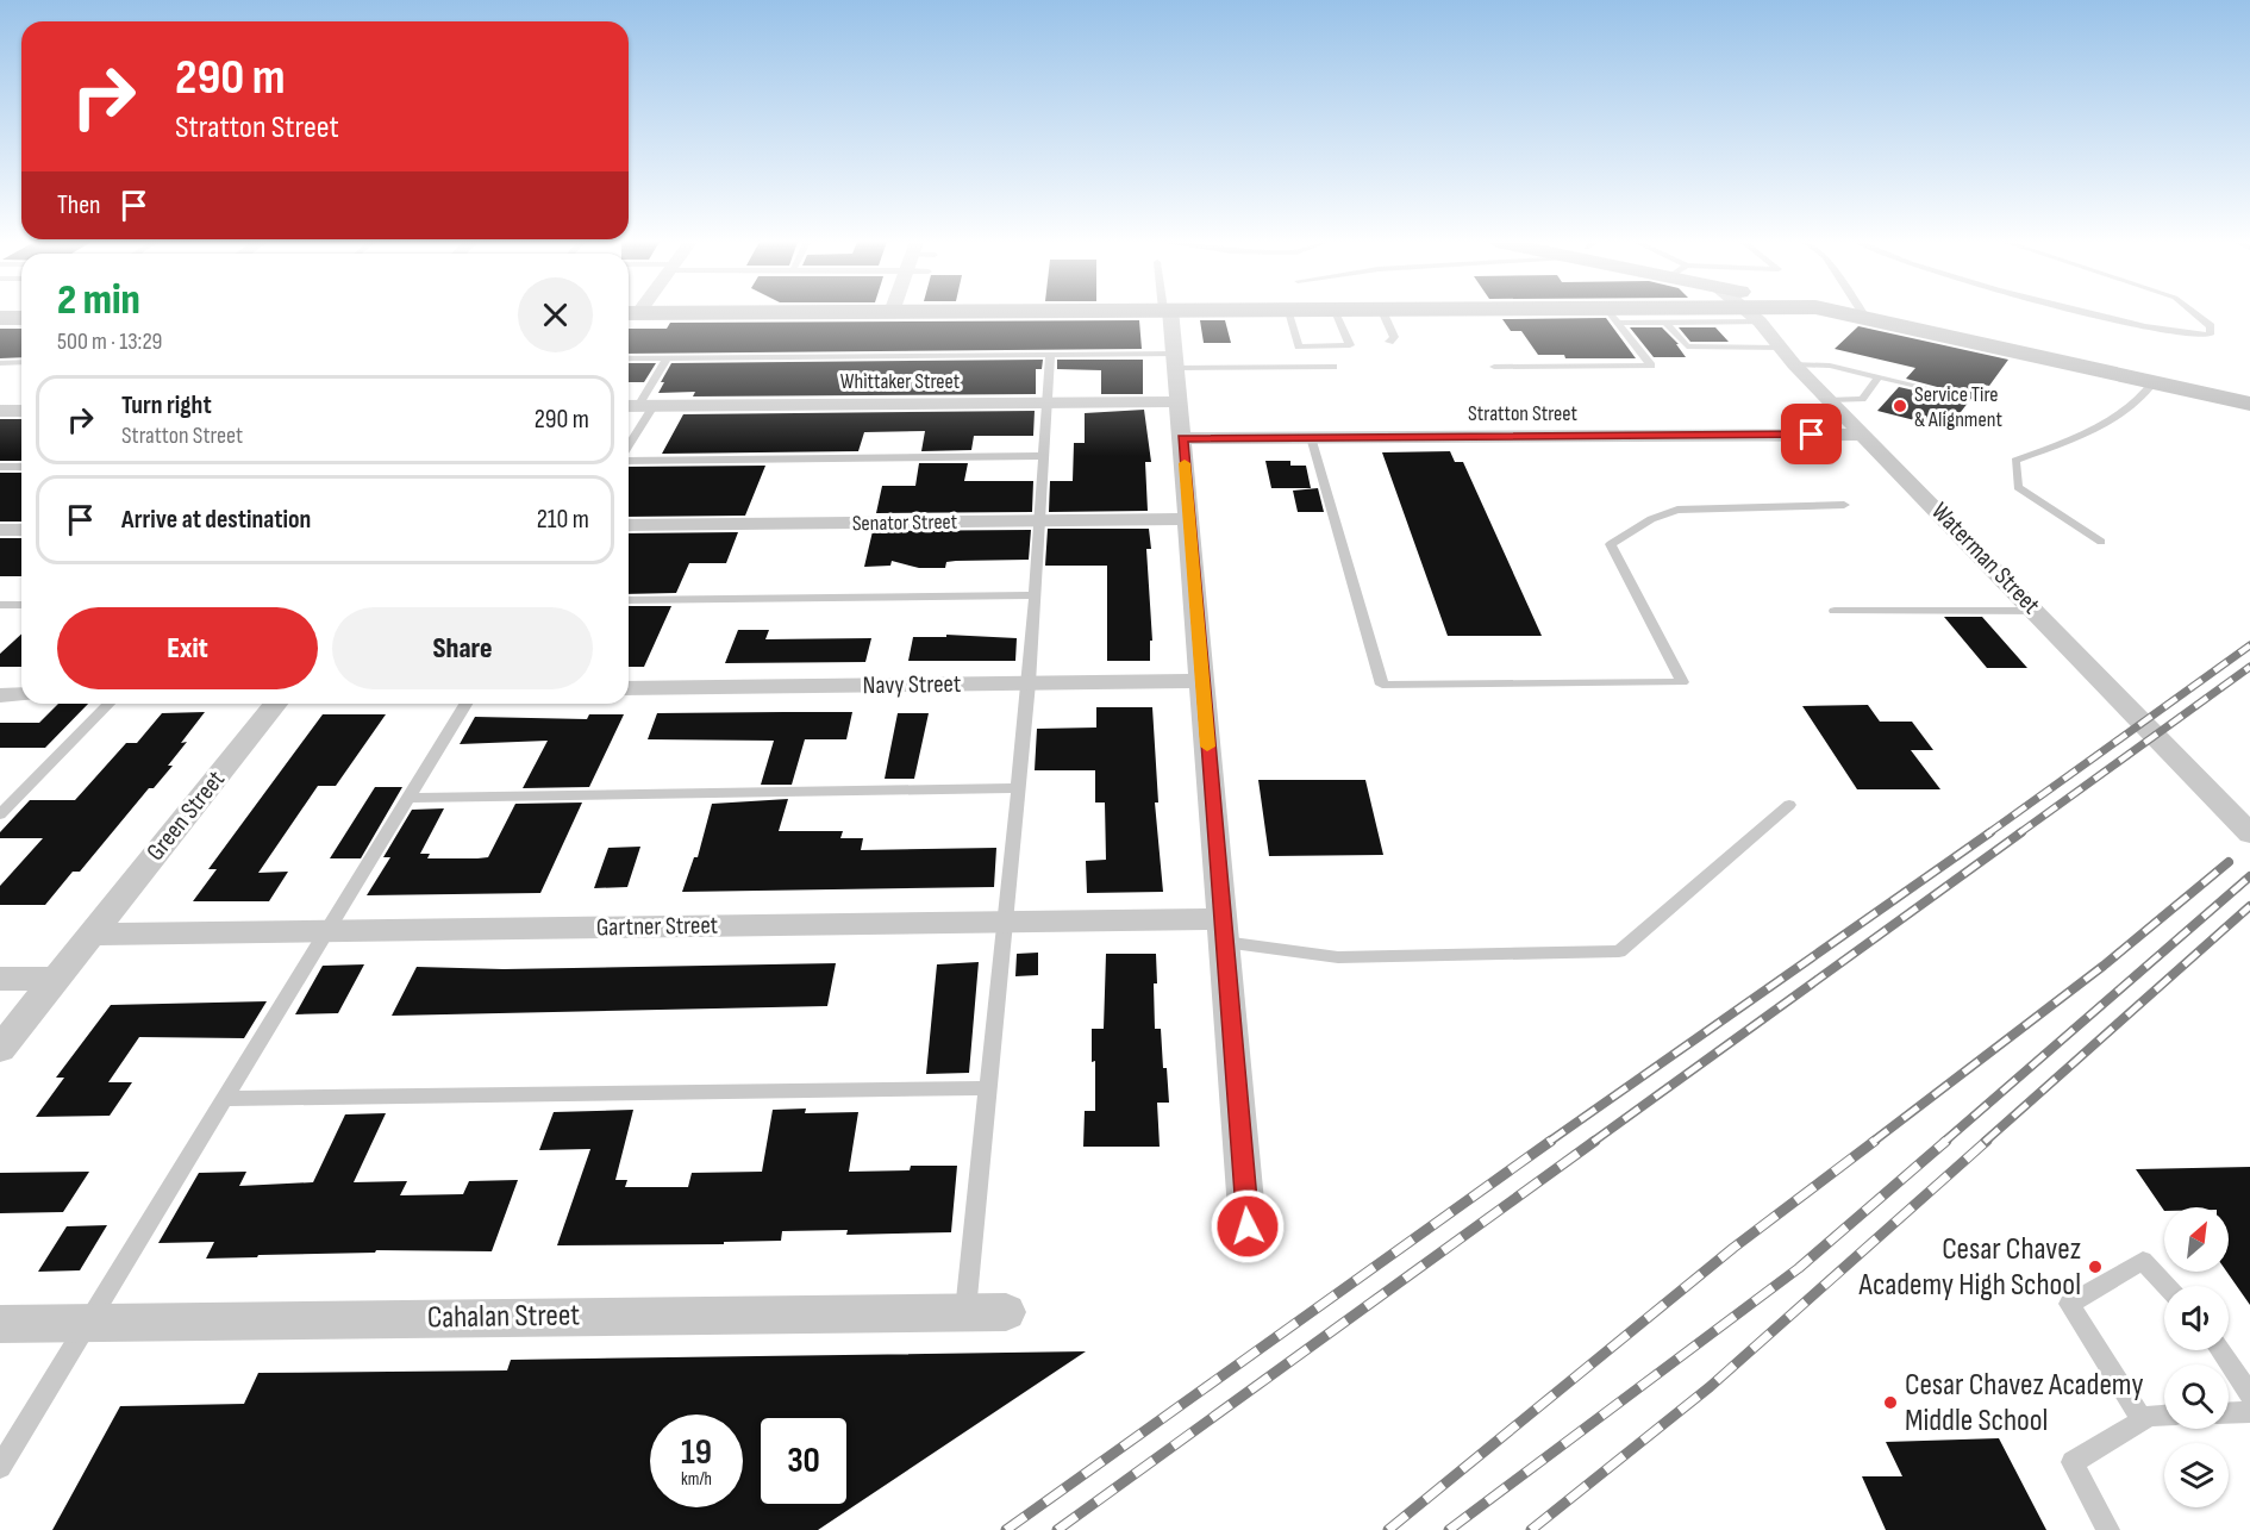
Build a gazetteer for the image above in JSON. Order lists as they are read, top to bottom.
{
  "streets": {
    "street": [
      "Whittaker Street",
      "Stratton Street",
      "Senator Street",
      "Waterman Street",
      "Navy Street",
      "Green Street",
      "Gartner Street",
      "Cahalan Street"
    ]
  },
  "crossings": [
    ["Stratton Street", "Waterman Street"],
    ["Green Street", "Gartner Street"]
  ],
  "places": ["Service Tire & Alignment", "Cesar Chavez Academy High School", "Cesar Chavez Academy Middle School"],
  "north": "top right",
  "page": {
    "turn": ["290 m", "Stratton Street"],
    "then": "Then",
    "heading": ["2 min", "500 m · 13:29"],
    "list": [
      {
        "name": "Turn right",
        "note": "Stratton Street",
        "value": "290 m"
      },
      {
        "name": "Arrive at destination",
        "value": "210 m"
      }
    ],
    "buttons": ["Exit", "Share"],
    "speed": "19 km/h",
    "limit": "30"
  }
}
